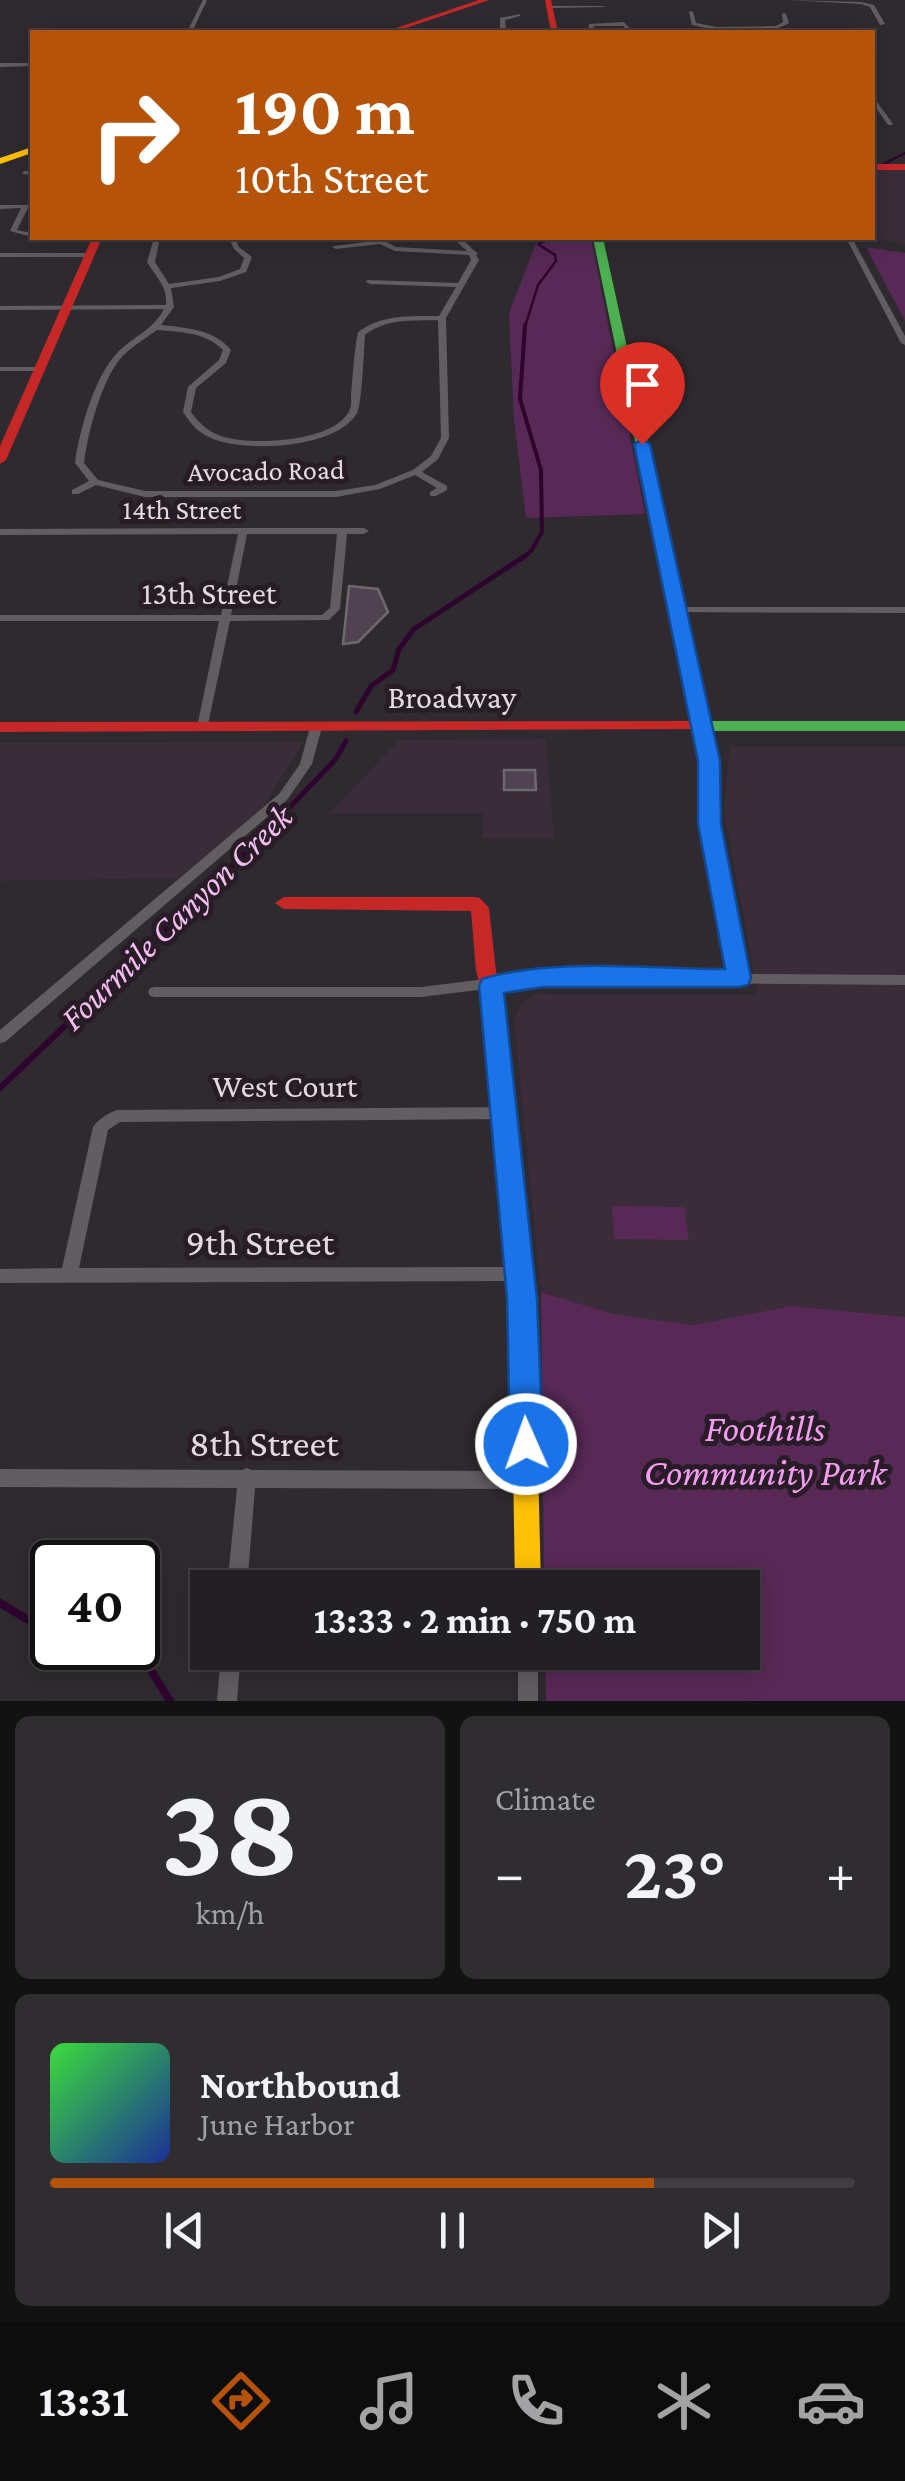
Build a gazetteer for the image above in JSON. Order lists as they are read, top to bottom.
{
  "streets": {
    "main road": ["Broadway"],
    "street": [
      "Avocado Road",
      "14th Street",
      "13th Street",
      "West Court",
      "9th Street",
      "8th Street"
    ]
  },
  "crossings": [
    ["14th Street", "13th Street"],
    ["West Court", "9th Street"]
  ],
  "water": ["Fourmile Canyon Creek"],
  "parks": ["Foothills Community Park"],
  "page": {
    "turn": ["190 m", "10th Street"],
    "limit": "40",
    "trip": "13:33 · 2 min · 750 m",
    "tile": [
      ["38", "km/h"],
      "Climate"
    ],
    "heat": ["−", "23°", "+"],
    "song": ["Northbound", "June Harbor"],
    "tabs": "13:31"
  }
}
